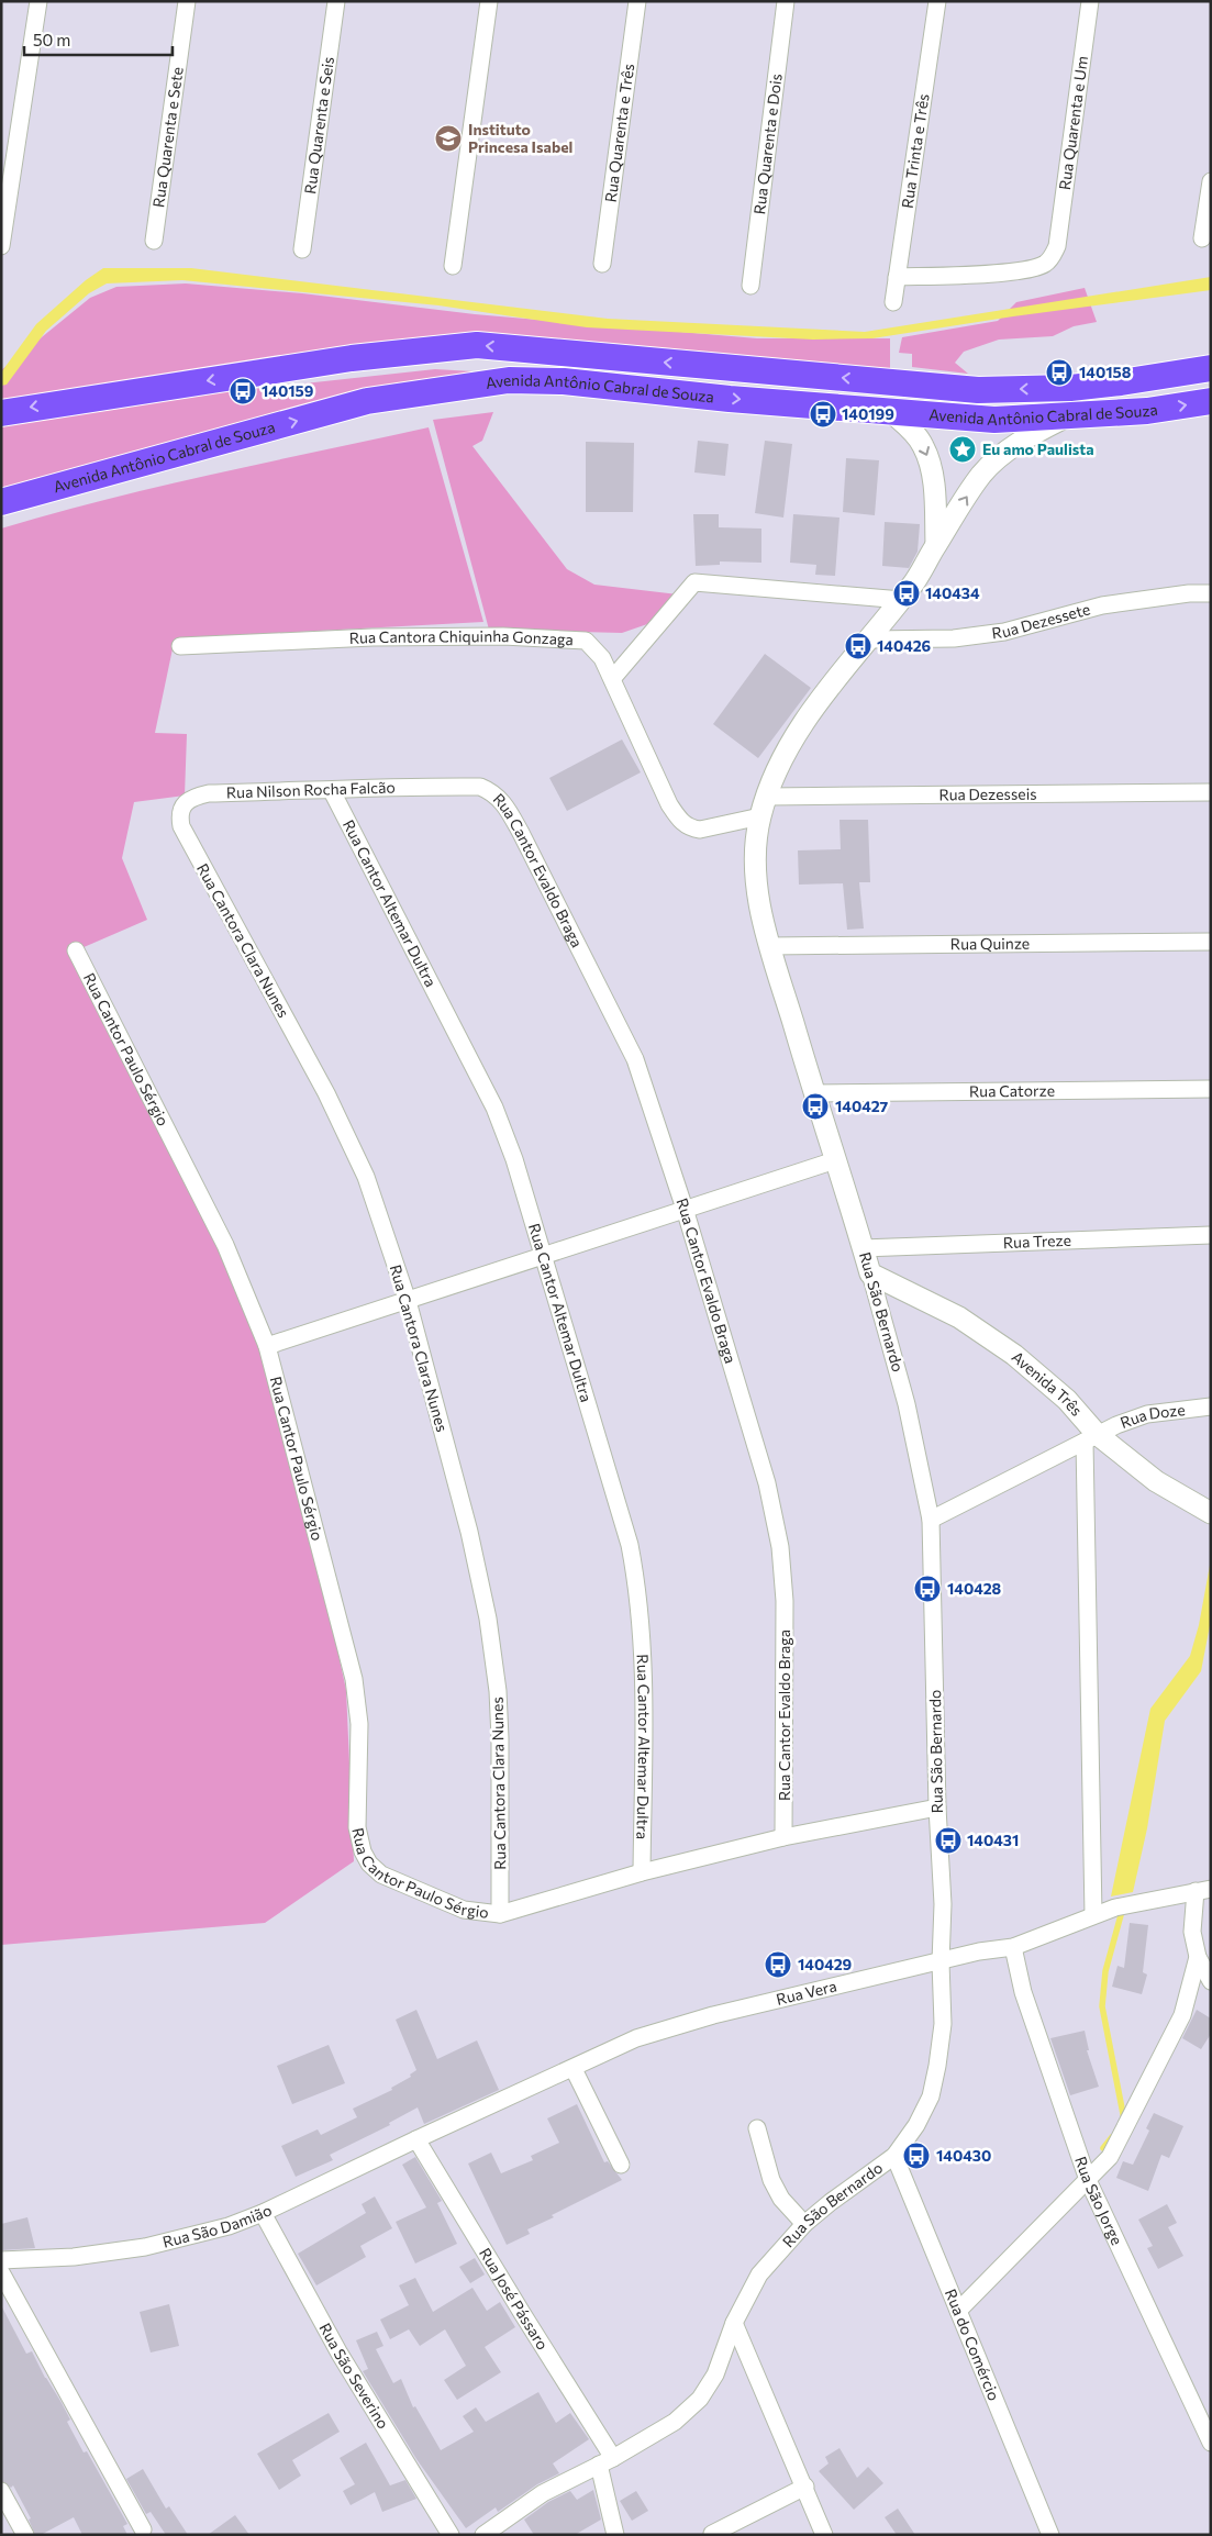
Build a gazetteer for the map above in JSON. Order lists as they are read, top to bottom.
{
  "streets": {
    "highway": ["Avenida Antônio Cabral de Souza"],
    "street": [
      "Rua Quarenta e Um",
      "Rua Quarenta e Seis",
      "Rua Quarenta e Três",
      "Rua Quarenta e Sete",
      "Rua Quarenta e Dois",
      "Rua Trinta e Três",
      "Rua Dezessete",
      "Rua Cantora Chiquinha Gonzaga",
      "Rua Nilson Rocha Falcão",
      "Rua Dezesseis",
      "Rua Cantor Evaldo Braga",
      "Rua Cantor Altemar Dultra",
      "Rua Cantora Clara Nunes",
      "Rua Quinze",
      "Rua Cantor Paulo Sérgio",
      "Rua Catorze",
      "Rua Treze",
      "Rua São Bernardo",
      "Avenida Três",
      "Rua Doze",
      "Rua Vera",
      "Rua São Jorge",
      "Rua São Damião",
      "Rua José Pássaro",
      "Rua do Comércio",
      "Rua São Severino"
    ]
  },
  "crossings": [
    ["Rua Quarenta e Um", "Rua Trinta e Três"],
    ["Avenida Antônio Cabral de Souza", "Rua São Bernardo"],
    ["Rua Dezessete", "Rua São Bernardo"],
    ["Rua Cantora Chiquinha Gonzaga", "Rua Dezesseis"],
    ["Rua Cantora Chiquinha Gonzaga", "Rua São Bernardo"],
    ["Rua Nilson Rocha Falcão", "Rua Cantor Evaldo Braga"],
    ["Rua Nilson Rocha Falcão", "Rua Cantor Altemar Dultra"],
    ["Rua Nilson Rocha Falcão", "Rua Cantora Clara Nunes"],
    ["Rua Dezesseis", "Rua São Bernardo"],
    ["Rua Cantora Clara Nunes", "Rua Cantor Paulo Sérgio"],
    ["Rua Quinze", "Rua São Bernardo"],
    ["Rua Catorze", "Rua São Bernardo"],
    ["Rua Treze", "Rua São Bernardo"],
    ["Rua São Bernardo", "Avenida Três"],
    ["Rua São Bernardo", "Rua Doze"],
    ["Rua São Bernardo", "Rua Vera"],
    ["Rua São Bernardo", "Rua José Pássaro"],
    ["Rua São Bernardo", "Rua do Comércio"],
    ["Avenida Três", "Rua Doze"],
    ["Rua Vera", "Rua São Jorge"],
    ["Rua Vera", "Rua São Damião"],
    ["Rua Vera", "Rua José Pássaro"],
    ["Rua São Damião", "Rua José Pássaro"],
    ["Rua São Damião", "Rua São Severino"]
  ],
  "places": {
    "school or university": ["Instituto Princesa Isabel"],
    "bus stop": [
      "140158",
      "140159",
      "140199",
      "140434",
      "140426",
      "140427",
      "140428",
      "140431",
      "140429",
      "140430"
    ],
    "place": ["Eu amo Paulista"]
  },
  "scale_bar": "50 m"
}
